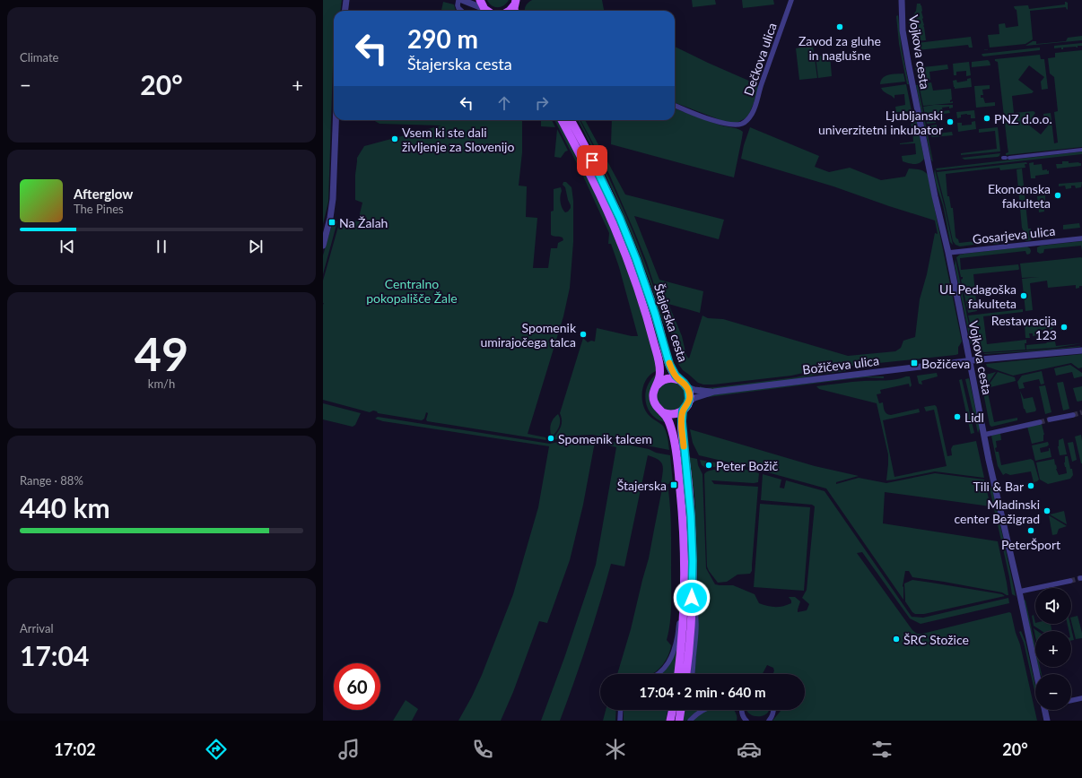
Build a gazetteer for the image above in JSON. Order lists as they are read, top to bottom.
{
  "streets": {
    "main road": ["Štajerska cesta"],
    "street": [
      "Vojkova cesta",
      "Dečkova ulica",
      "Gosarjeva ulica",
      "Božičeva ulica"
    ]
  },
  "crossings": [
    ["Vojkova cesta", "Gosarjeva ulica"],
    ["Vojkova cesta", "Božičeva ulica"],
    ["Štajerska cesta", "Božičeva ulica"]
  ],
  "parks": ["Centralno pokopališče Žale"],
  "places": {
    "other": [
      "Zavod za gluhe in naglušne",
      "PNZ d.o.o.",
      "Ljubljanski univerzitetni inkubator",
      "Vsem ki ste dali življenje za Slovenijo",
      "Ekonomska fakulteta",
      "UL Pedagoška fakulteta",
      "Restavracija 123",
      "Spomenik umirajočega talca",
      "Lidl",
      "Spomenik talcem",
      "Peter Božič",
      "Tili & Bar",
      "Mladinski center Bežigrad",
      "PeterŠport",
      "ŠRC Stožice"
    ],
    "transit": ["Na Žalah", "Božičeva", "Štajerska"]
  },
  "page": {
    "tile": [
      "Climate",
      ["49", "km/h"],
      ["Range · 88%", "440 km"],
      ["Arrival", "17:04"]
    ],
    "turn": ["290 m", "Štajerska cesta"],
    "heat": ["−", "20°", "+"],
    "song": ["Afterglow", "The Pines"],
    "map_buttons": ["+", "−"],
    "limit": "60",
    "trip": "17:04 · 2 min · 640 m",
    "tabs": ["17:02", "20°"]
  }
}
